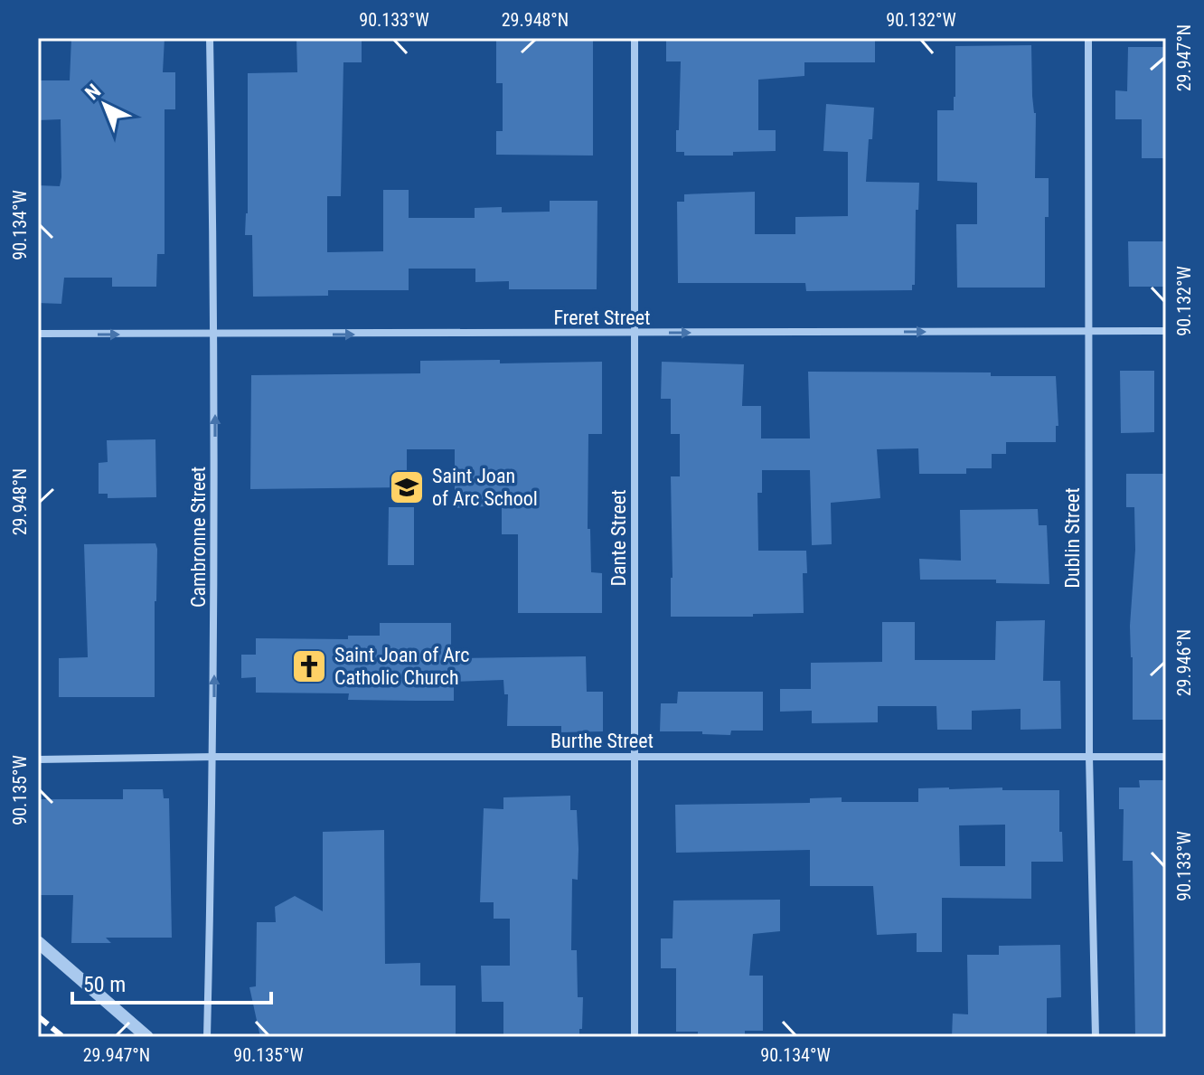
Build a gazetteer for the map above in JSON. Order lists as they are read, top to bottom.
{
  "streets": {
    "street": [
      "Freret Street",
      "Cambronne Street",
      "Dante Street",
      "Dublin Street",
      "Burthe Street"
    ]
  },
  "crossings": [
    ["Freret Street", "Cambronne Street"],
    ["Freret Street", "Dante Street"],
    ["Freret Street", "Dublin Street"],
    ["Cambronne Street", "Burthe Street"],
    ["Dante Street", "Burthe Street"],
    ["Dublin Street", "Burthe Street"]
  ],
  "one_way": ["Freret Street", "Cambronne Street"],
  "places": {
    "school or university": ["Saint Joan of Arc School"],
    "church": ["Saint Joan of Arc Catholic Church"]
  },
  "scale_bar": "50 m",
  "north": "top left",
  "coordinates": [
    "90.133°W",
    "29.948°N",
    "90.132°W",
    "29.947°N",
    "90.134°W",
    "29.946°N",
    "90.135°W"
  ]
}
